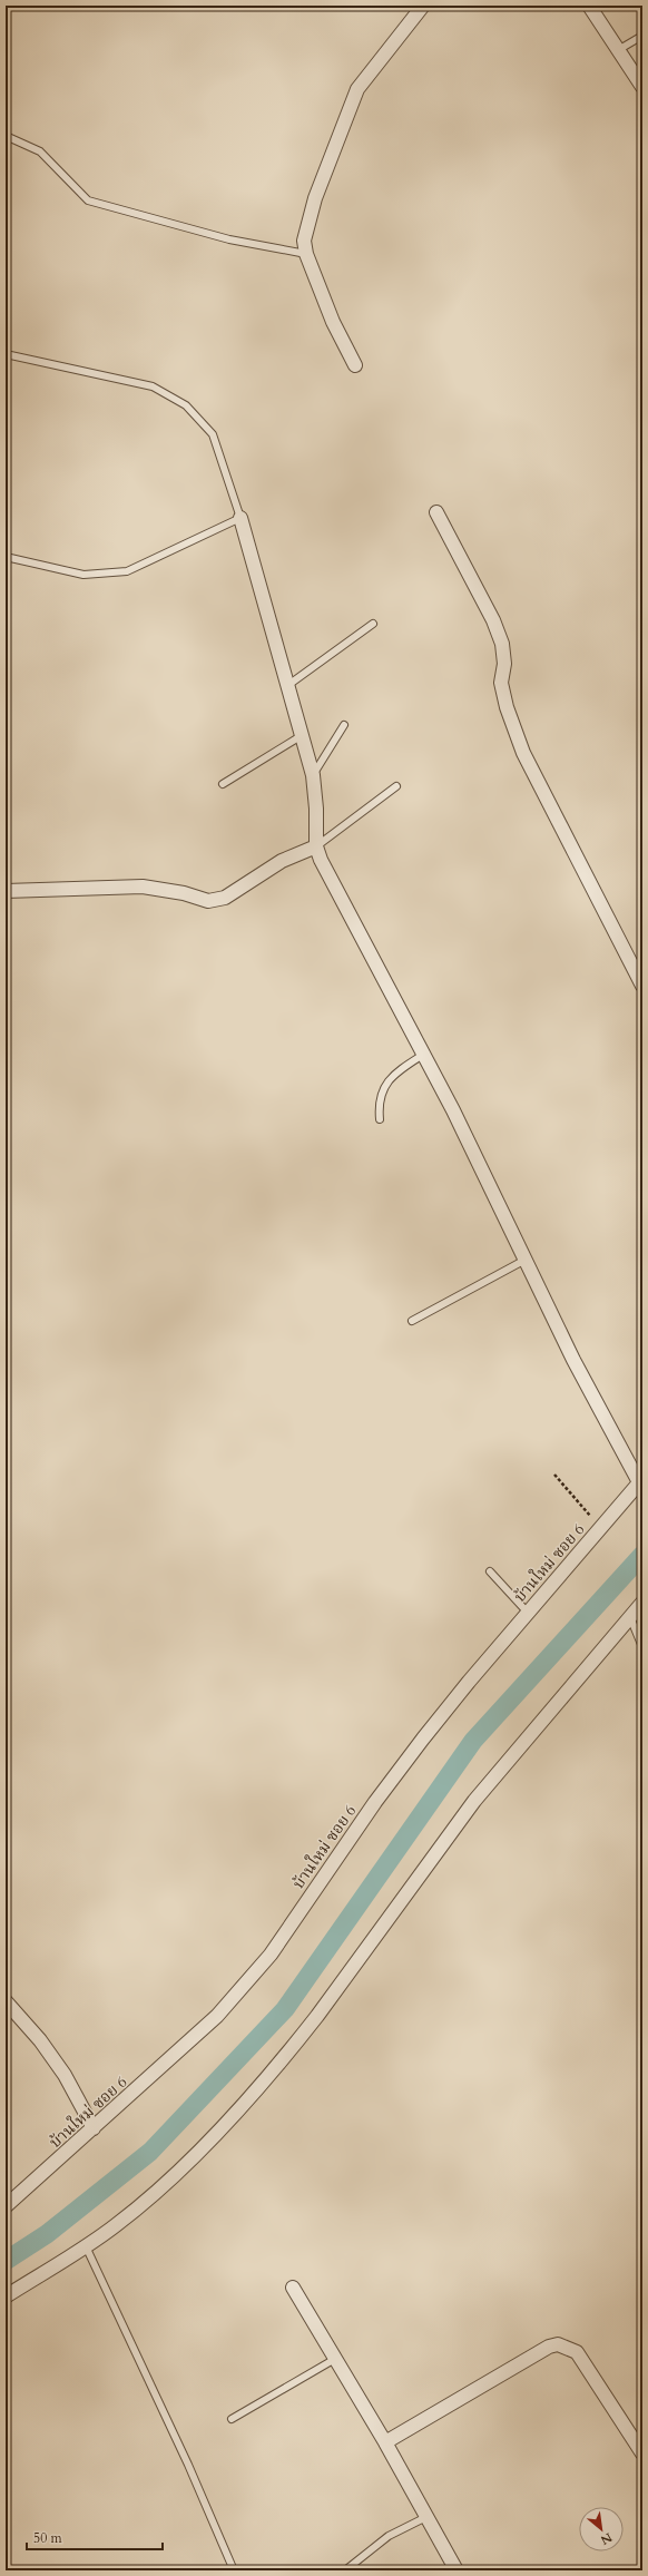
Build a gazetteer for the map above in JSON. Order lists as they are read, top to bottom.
{
  "streets": {
    "street": ["บ้านใหม่ ซอย 6"]
  },
  "scale_bar": "50 m",
  "north": "bottom right"
}
